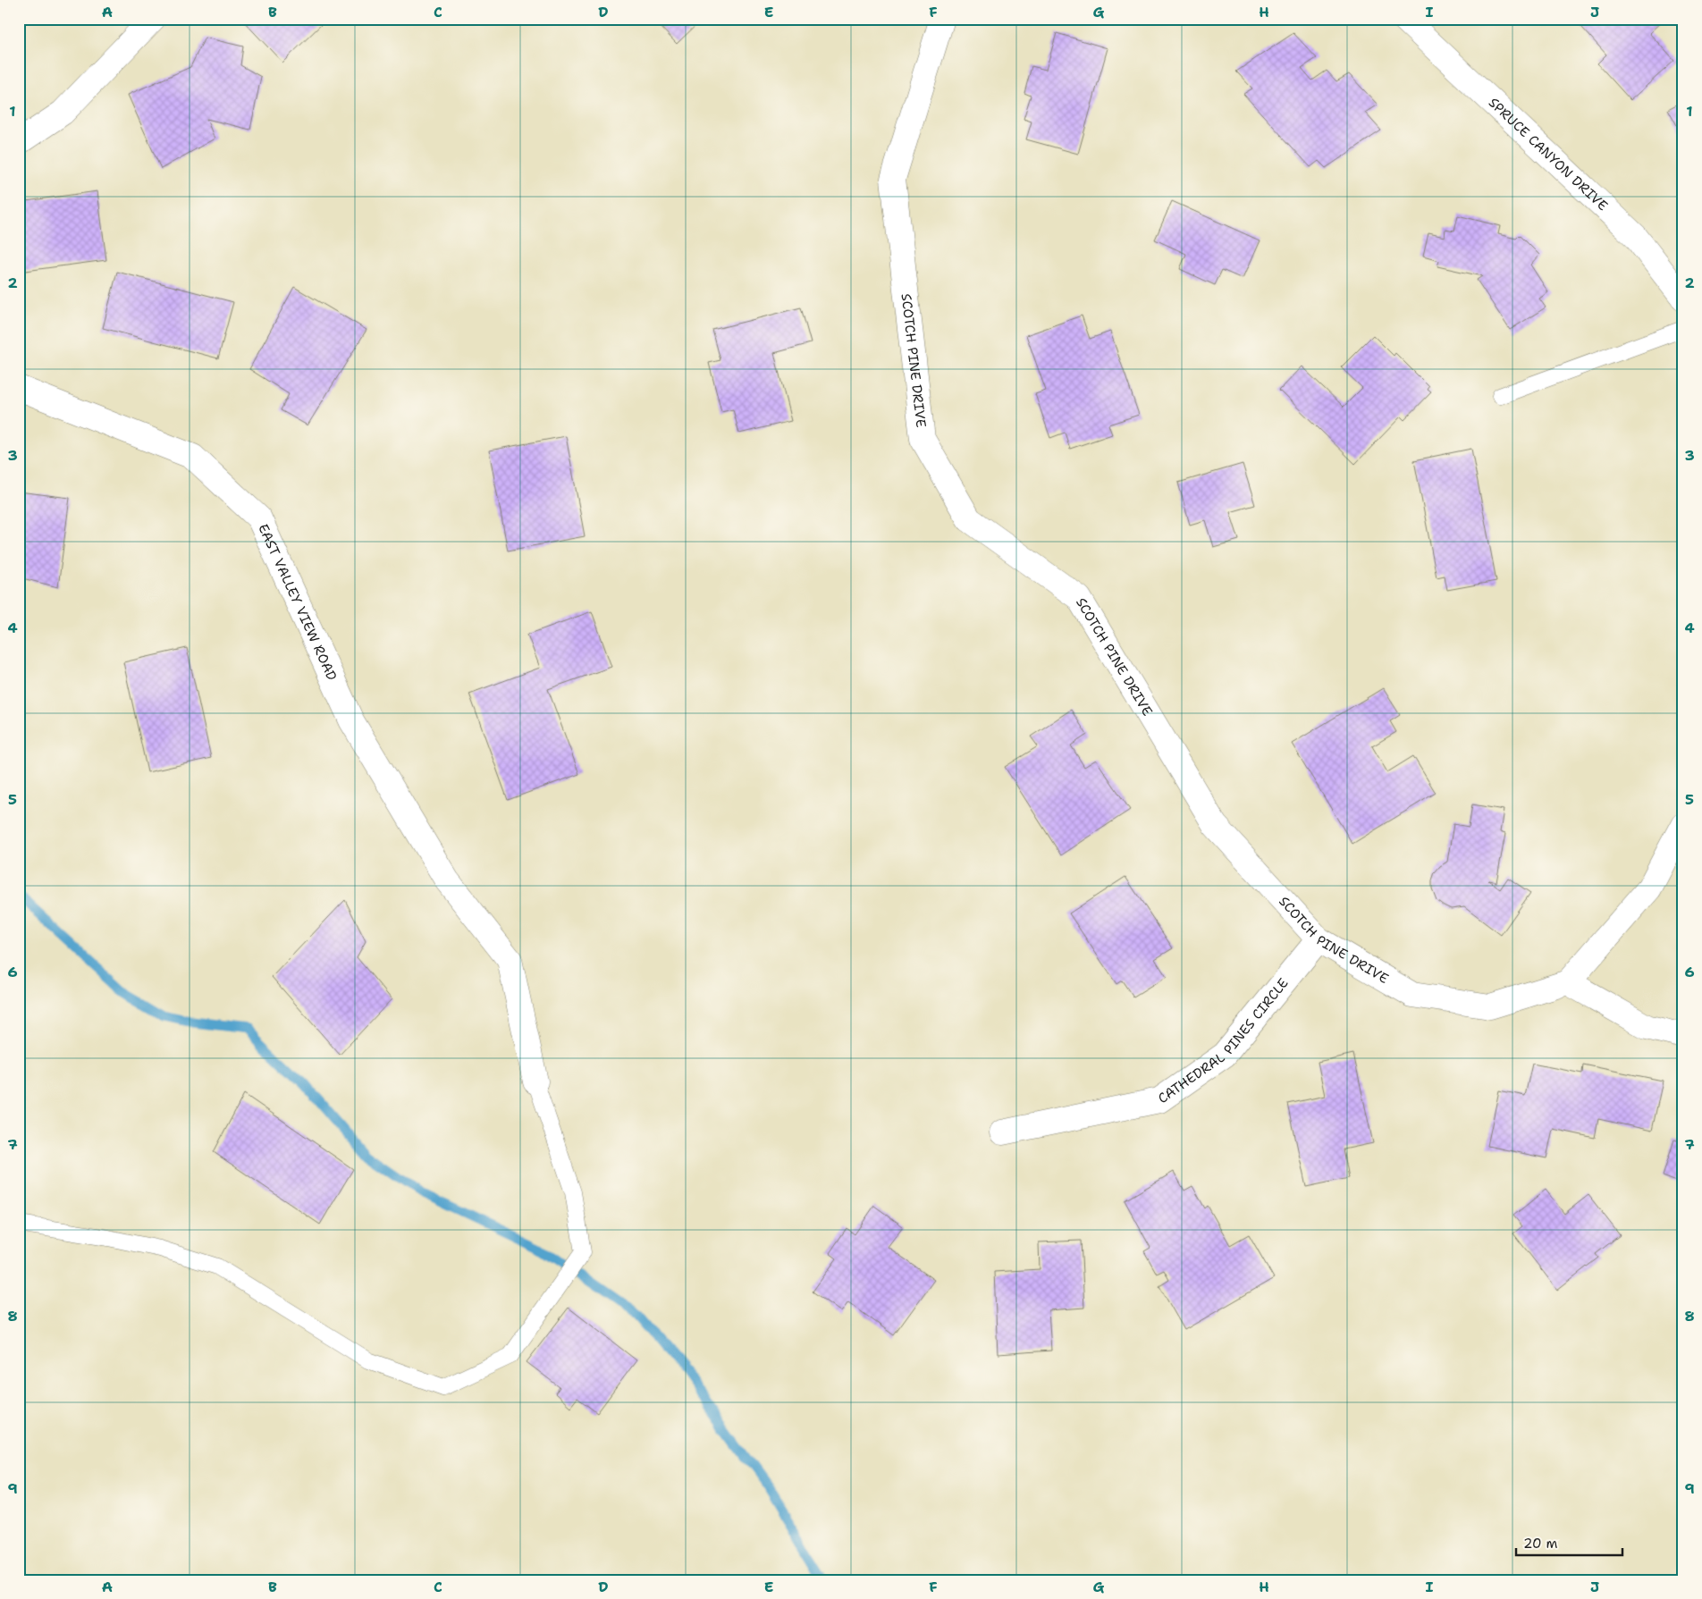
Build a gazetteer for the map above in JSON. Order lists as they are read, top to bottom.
{
  "streets": {
    "street": [
      "SPRUCE CANYON DRIVE",
      "SCOTCH PINE DRIVE",
      "EAST VALLEY VIEW ROAD",
      "CATHEDRAL PINES CIRCLE"
    ]
  },
  "crossings": [
    ["SCOTCH PINE DRIVE", "CATHEDRAL PINES CIRCLE"]
  ],
  "scale_bar": "20 m",
  "grid": {
    "columns": [
      "A",
      "B",
      "C",
      "D",
      "E",
      "F",
      "G",
      "H",
      "I",
      "J"
    ],
    "rows": [
      "1",
      "2",
      "3",
      "4",
      "5",
      "6",
      "7",
      "8",
      "9"
    ]
  }
}
